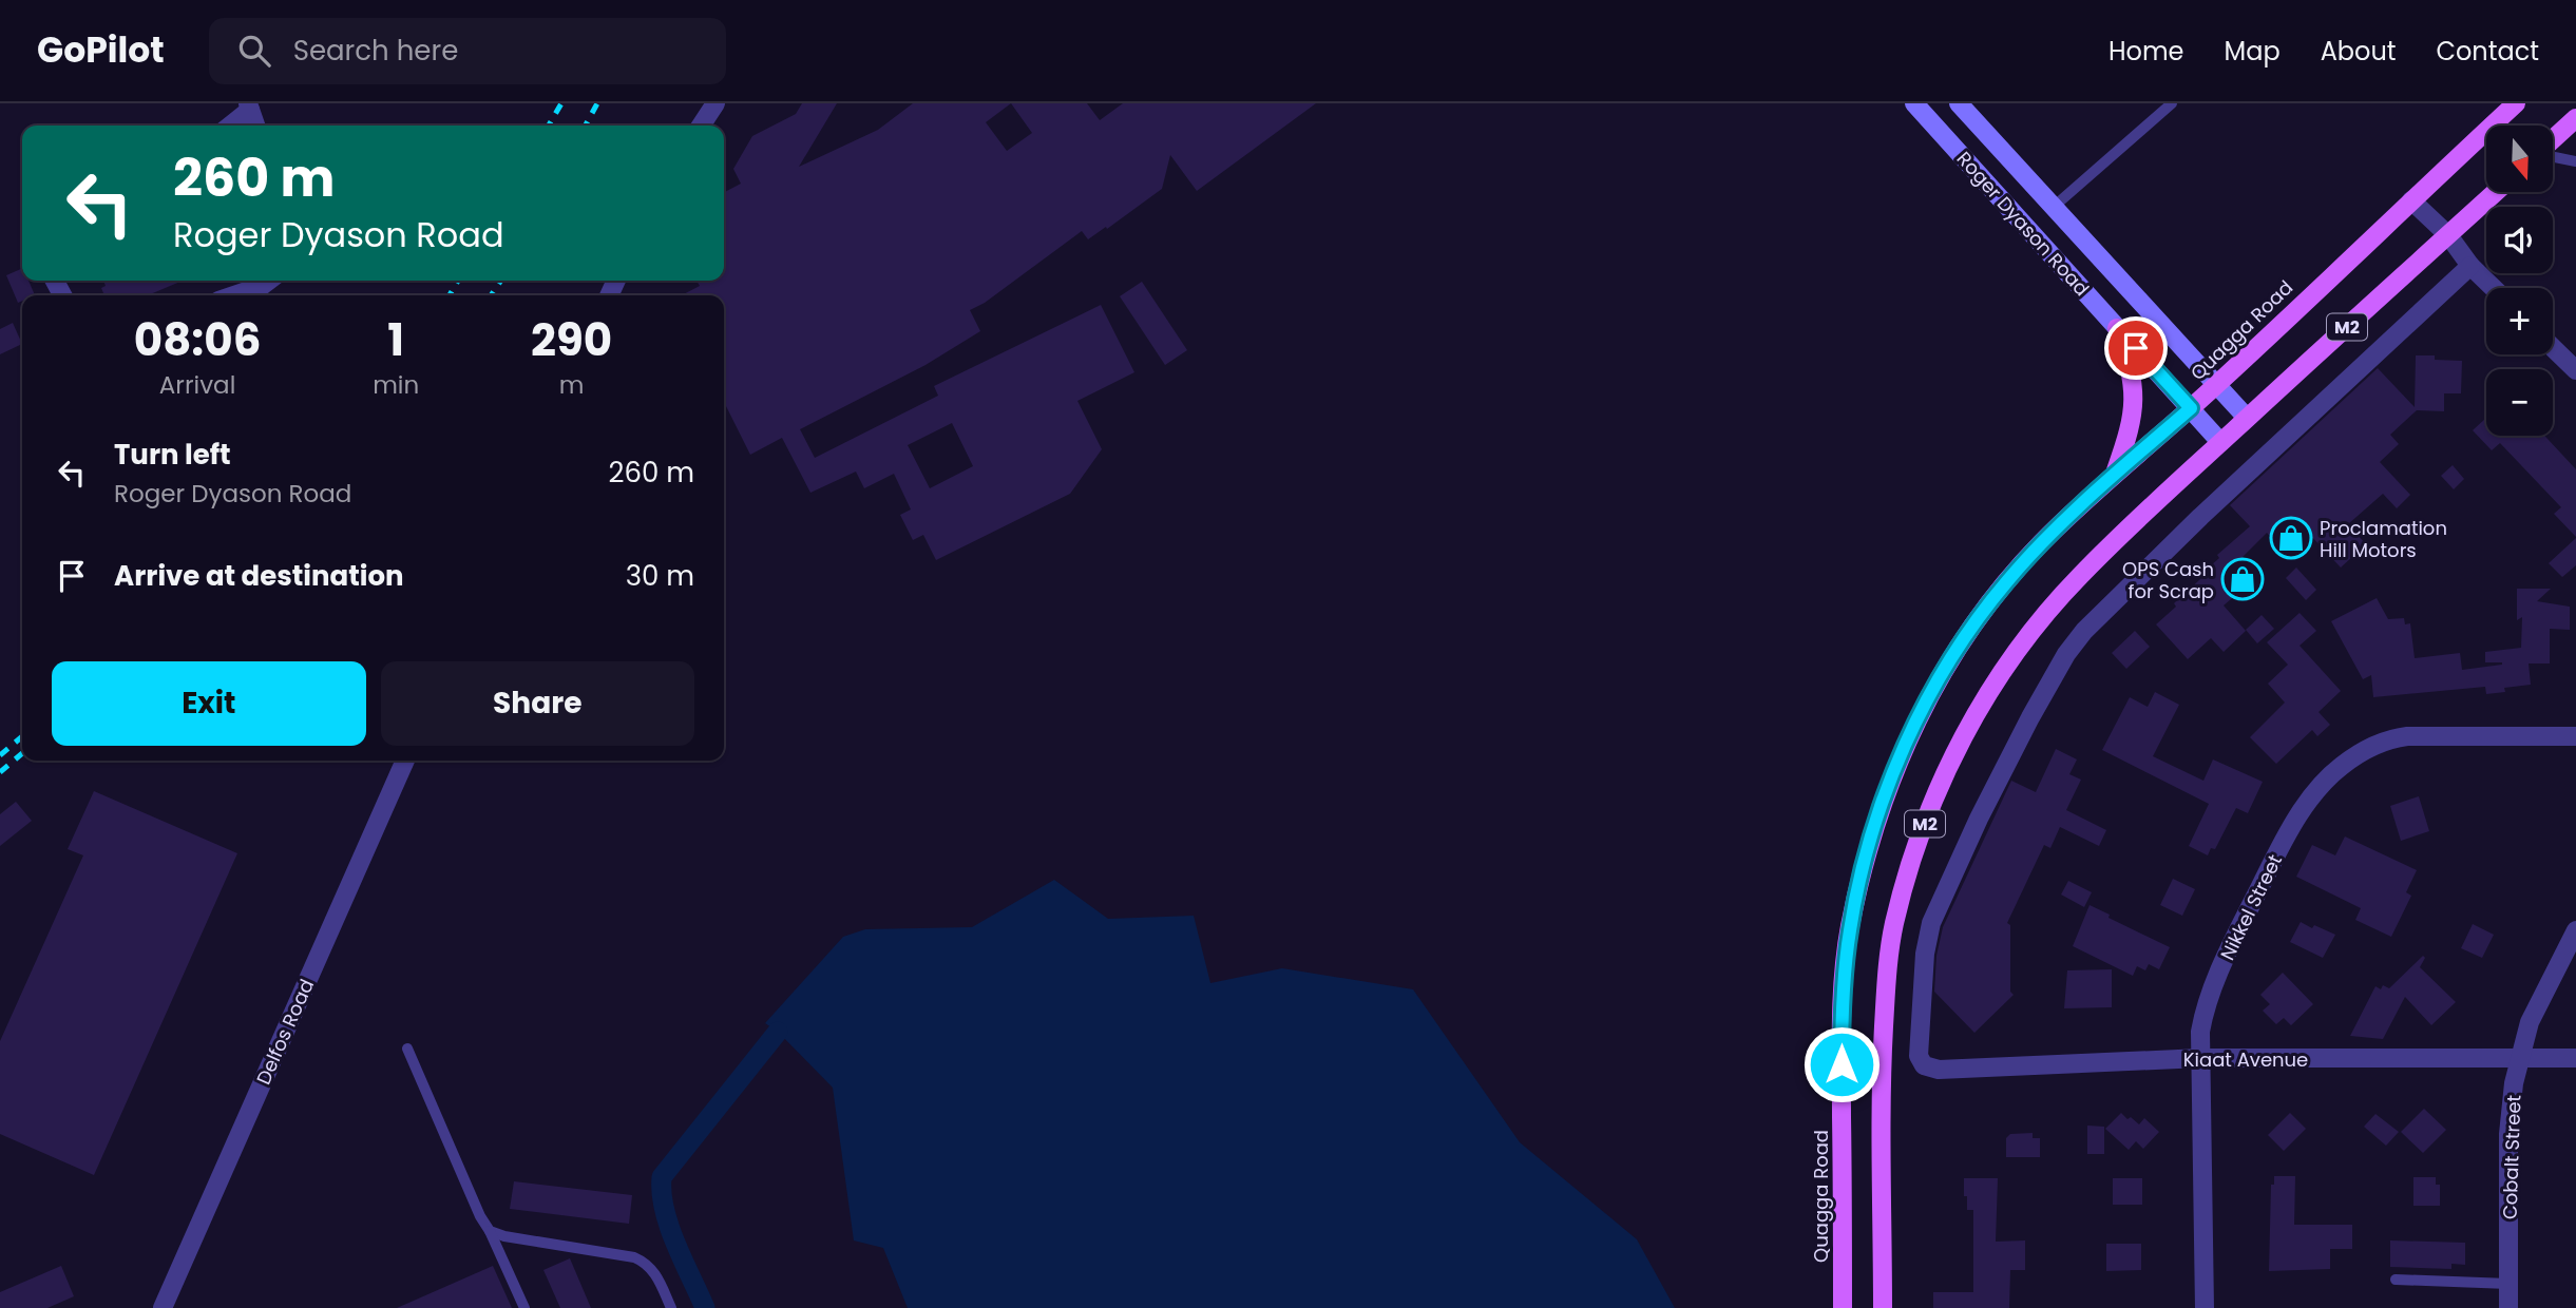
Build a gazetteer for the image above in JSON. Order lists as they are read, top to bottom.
{
  "streets": {
    "main road": ["Roger Dyason Road", "M2", "Quagga Road"],
    "street": [
      "Nikkel Street",
      "Delfos Road",
      "Kiaat Avenue",
      "Cobalt Street"
    ]
  },
  "crossings": [
    ["Roger Dyason Road", "M2"],
    ["Roger Dyason Road", "Quagga Road"],
    ["Nikkel Street", "Kiaat Avenue"],
    ["Kiaat Avenue", "Cobalt Street"]
  ],
  "places": {
    "shop": ["Proclamation Hill Motors", "OPS Cash for Scrap"]
  },
  "north": "bottom",
  "page": {
    "header": "GoPilot",
    "search": "Search here",
    "nav": [
      "Home",
      "Map",
      "About",
      "Contact"
    ],
    "map_buttons": ["+", "−"],
    "turn": ["260 m", "Roger Dyason Road"],
    "eta": [
      "08:06",
      "Arrival",
      "1",
      "min",
      "290",
      "m"
    ],
    "list": [
      {
        "name": "Turn left",
        "note": "Roger Dyason Road",
        "value": "260 m"
      },
      {
        "name": "Arrive at destination",
        "value": "30 m"
      }
    ],
    "buttons": ["Exit", "Share"]
  }
}
